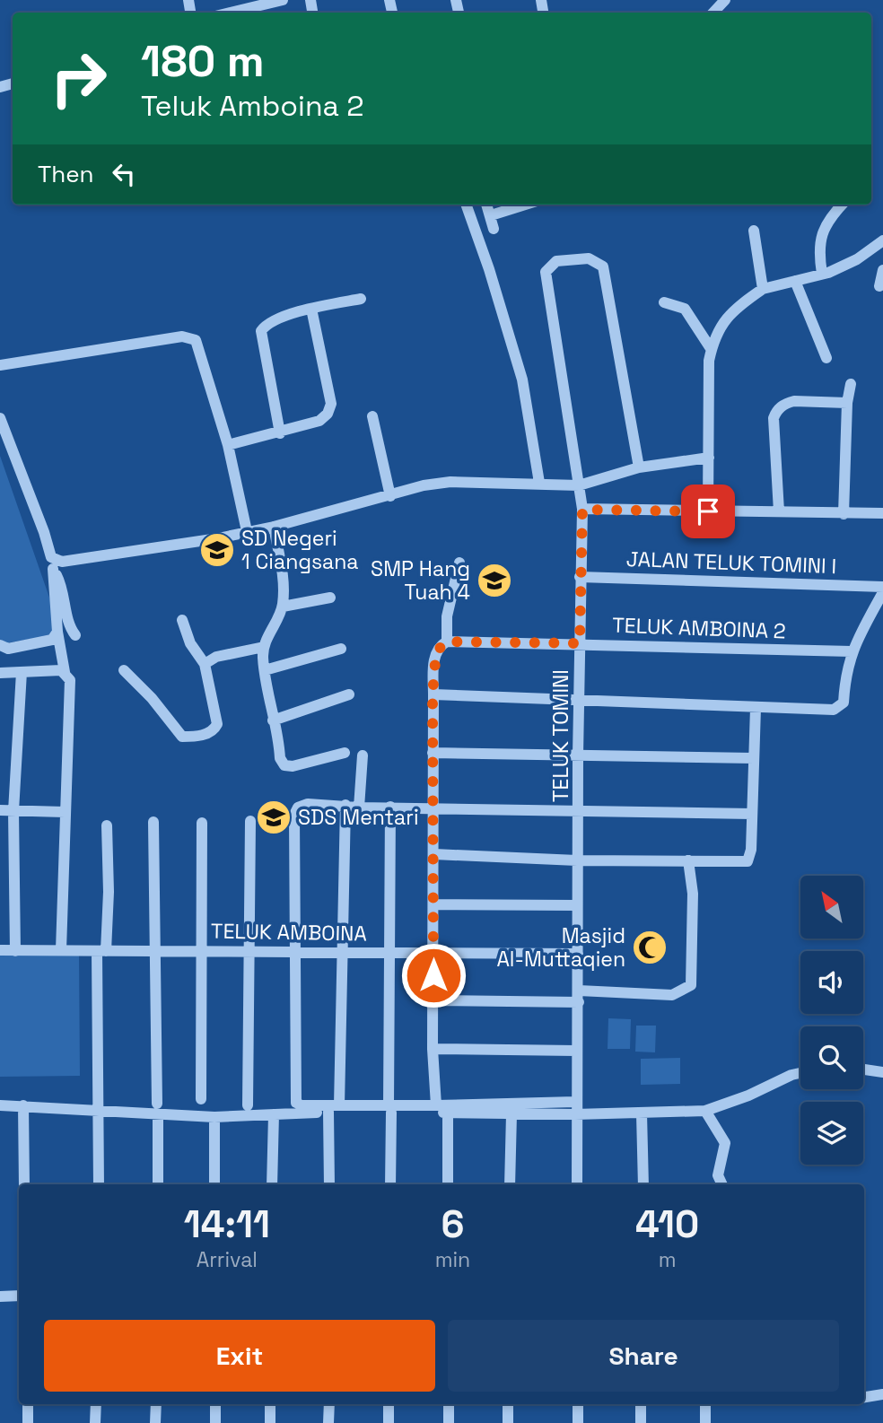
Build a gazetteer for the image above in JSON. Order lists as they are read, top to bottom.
{
  "streets": {
    "street": [
      "JALAN TELUK TOMINI I",
      "TELUK AMBOINA 2",
      "TELUK TOMINI",
      "TELUK AMBOINA"
    ]
  },
  "crossings": [
    ["JALAN TELUK TOMINI I", "TELUK TOMINI"],
    ["TELUK AMBOINA 2", "TELUK TOMINI"],
    ["TELUK TOMINI", "TELUK AMBOINA"]
  ],
  "places": {
    "school or university": ["SD Negeri 1 Ciangsana", "SMP Hang Tuah 4", "SDS Mentari"],
    "mosque": ["Masjid Al-Muttaqien"]
  },
  "north": "top left",
  "page": {
    "turn": ["180 m", "Teluk Amboina 2"],
    "then": "Then",
    "eta": [
      "14:11",
      "Arrival",
      "6",
      "min",
      "410",
      "m"
    ],
    "buttons": ["Exit", "Share"]
  }
}
